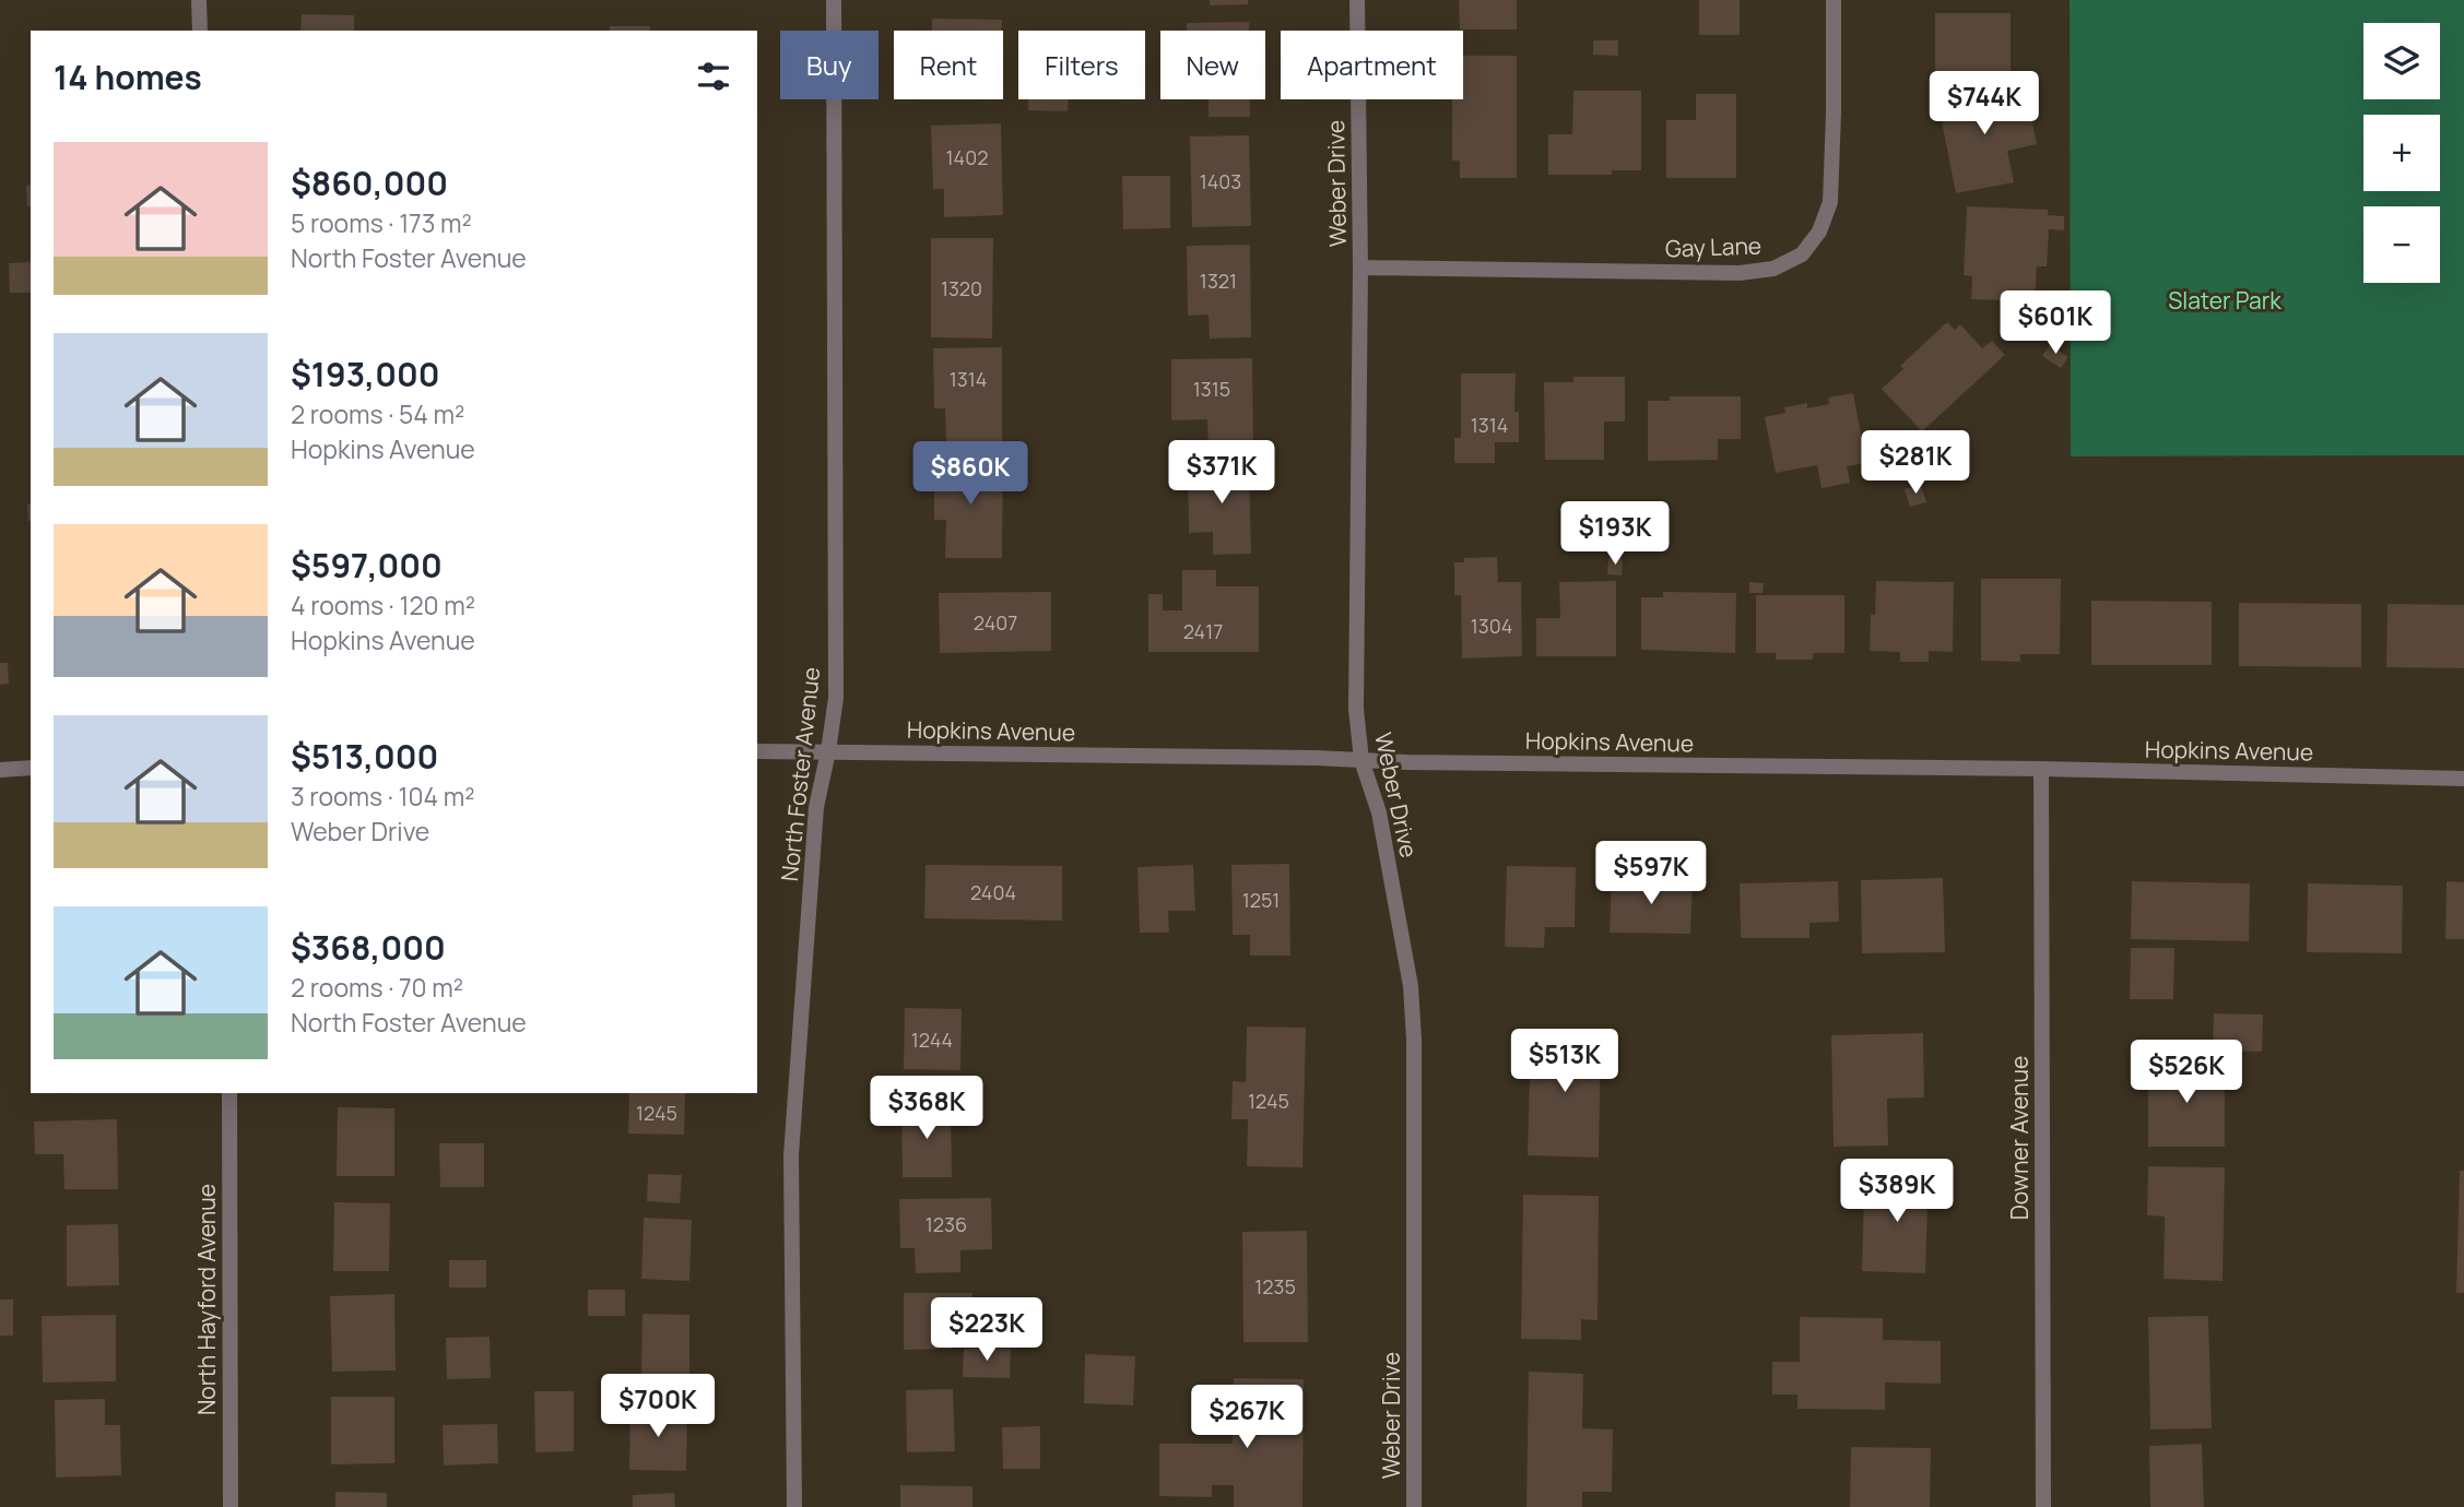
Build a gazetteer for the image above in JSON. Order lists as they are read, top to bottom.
{
  "streets": {
    "street": [
      "Weber Drive",
      "Gay Lane",
      "Hopkins Avenue",
      "North Foster Avenue",
      "Downer Avenue",
      "North Hayford Avenue"
    ]
  },
  "crossings": [
    ["Weber Drive", "Gay Lane"],
    ["Weber Drive", "Hopkins Avenue"],
    ["Hopkins Avenue", "North Foster Avenue"],
    ["Hopkins Avenue", "Downer Avenue"]
  ],
  "parks": ["Slater Park"],
  "house_numbers": [
    "1402",
    "1403",
    "1321",
    "1320",
    "1314",
    "1315",
    "1314",
    "2407",
    "1304",
    "2417",
    "2404",
    "1251",
    "1244",
    "1245",
    "1245",
    "1236",
    "1235"
  ],
  "page": {
    "map_buttons": ["+", "−"],
    "chip": [
      "Buy",
      "Rent",
      "Filters",
      "New",
      "Apartment"
    ],
    "heading": "14 homes",
    "price": [
      "$744K",
      "$601K",
      "$281K",
      "$371K",
      "$860K",
      "$193K",
      "$597K",
      "$513K",
      "$526K",
      "$368K",
      "$389K",
      "$223K",
      "$700K",
      "$267K"
    ],
    "list": [
      {
        "name": "$860,000",
        "note": "5 rooms · 173 m² · North Foster Avenue"
      },
      {
        "name": "$193,000",
        "note": "2 rooms · 54 m² · Hopkins Avenue"
      },
      {
        "name": "$597,000",
        "note": "4 rooms · 120 m² · Hopkins Avenue"
      },
      {
        "name": "$513,000",
        "note": "3 rooms · 104 m² · Weber Drive"
      },
      {
        "name": "$368,000",
        "note": "2 rooms · 70 m² · North Foster Avenue"
      }
    ]
  }
}
